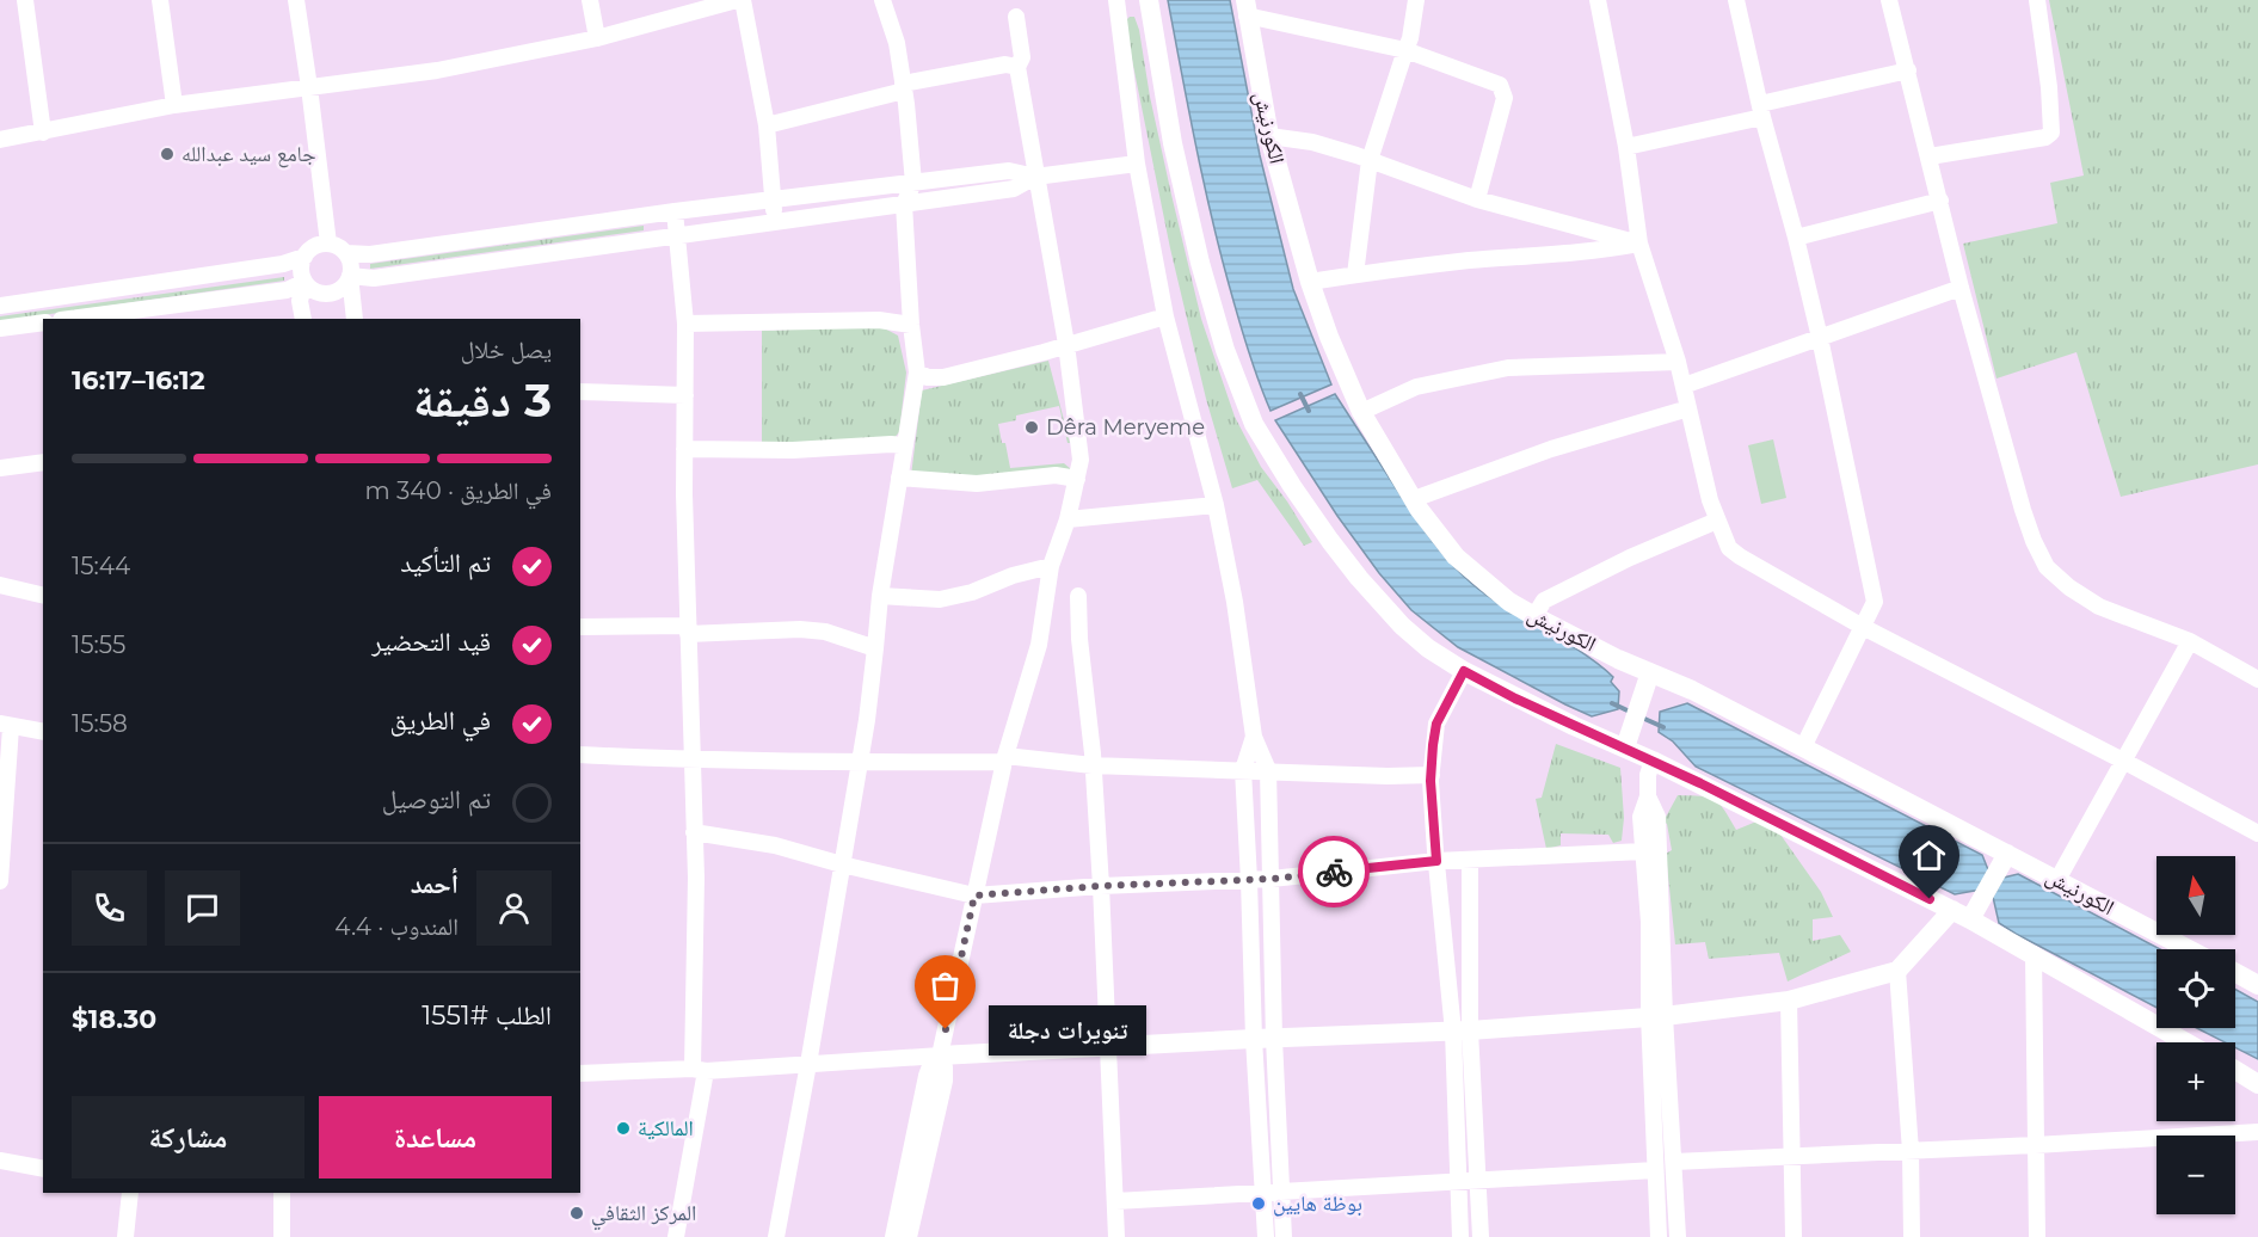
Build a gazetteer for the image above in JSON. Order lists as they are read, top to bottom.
{
  "streets": {
    "main road": ["الكورنيش"]
  },
  "places": [
    "جامع سيد عبدالله",
    "Dêra Meryeme",
    "تنويرات دجلة",
    "المالكية",
    "بوظة هايين",
    "المركز الثقافي"
  ],
  "north": "top",
  "page": {
    "heading": ["3 دقيقة", "يصل خلال", "16:12–16:17"],
    "panel": [
      "أحمد",
      "المندوب · 4.4",
      "الطلب #1551",
      "$18.30"
    ],
    "bar": "في الطريق · 340 m",
    "list": [
      ["تم التأكيد", "15:44"],
      ["قيد التحضير", "15:55"],
      ["في الطريق", "15:58"],
      "تم التوصيل"
    ],
    "map_buttons": ["+", "−"],
    "bubble": "تنويرات دجلة",
    "buttons": ["مساعدة", "مشاركة"]
  }
}
